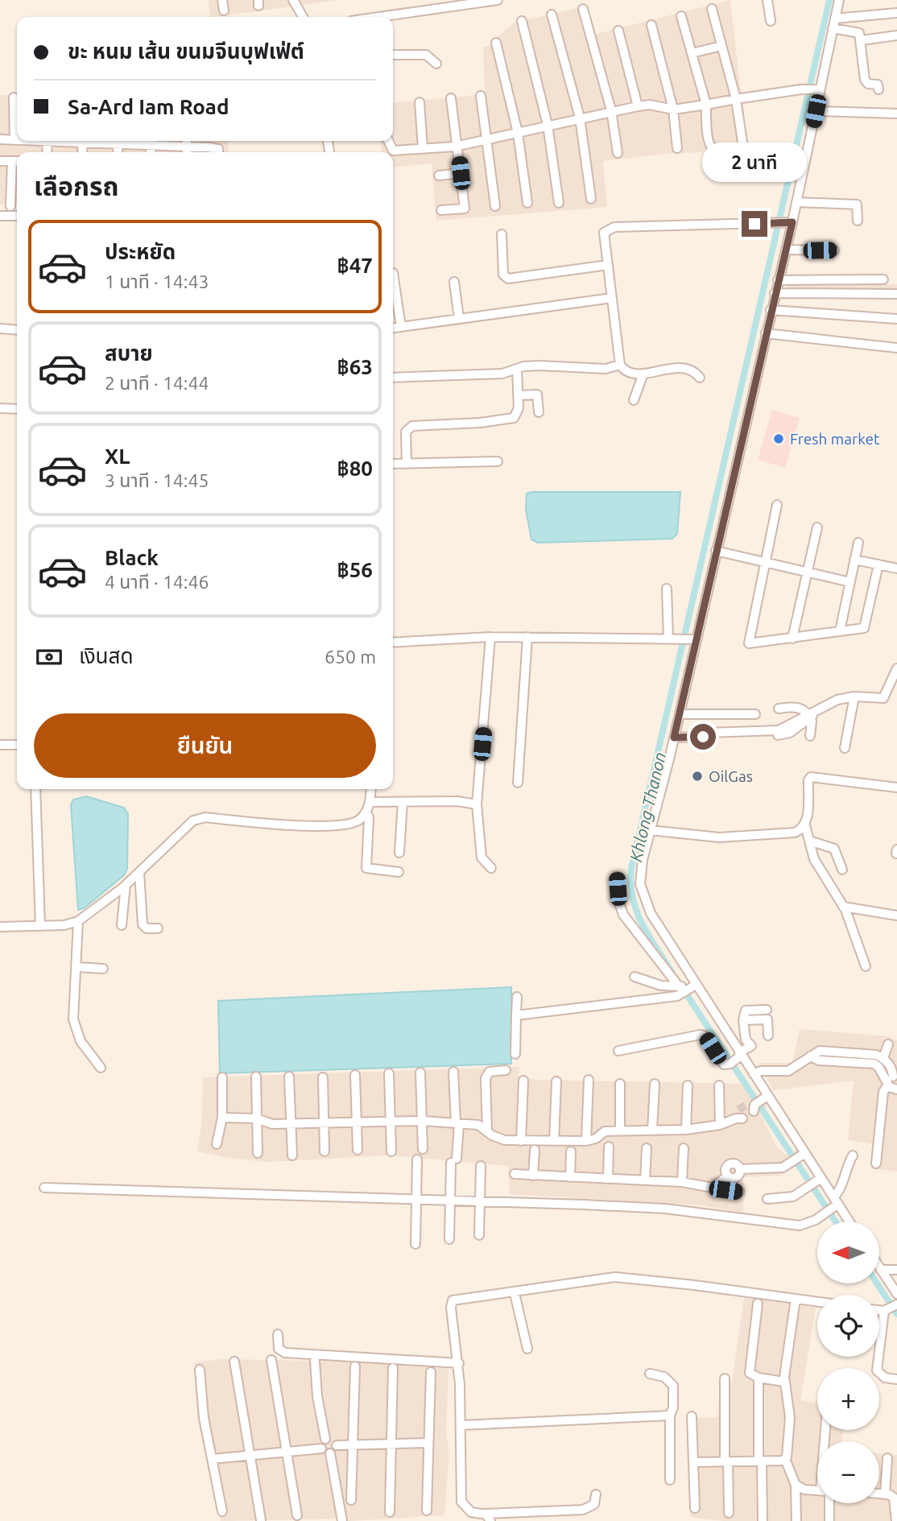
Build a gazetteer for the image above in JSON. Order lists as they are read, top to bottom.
{
  "water": ["Khlong Thanon"],
  "places": ["Fresh market", "OilGas"],
  "north": "left",
  "page": {
    "banner": ["ขะ หนม เส้น ขนมจีนบุฟเฟ่ต์", "Sa-Ard Iam Road"],
    "bubble": "2 นาที",
    "heading": "เลือกรถ",
    "list": [
      {
        "name": "ประหยัด",
        "note": "1 นาที · 14:43",
        "value": "฿47"
      },
      {
        "name": "สบาย",
        "note": "2 นาที · 14:44",
        "value": "฿63"
      },
      {
        "name": "XL",
        "note": "3 นาที · 14:45",
        "value": "฿80"
      },
      {
        "name": "Black",
        "note": "4 นาที · 14:46",
        "value": "฿56"
      }
    ],
    "pay": ["เงินสด", "650 m"],
    "buttons": "ยืนยัน",
    "map_buttons": ["+", "−"]
  }
}
